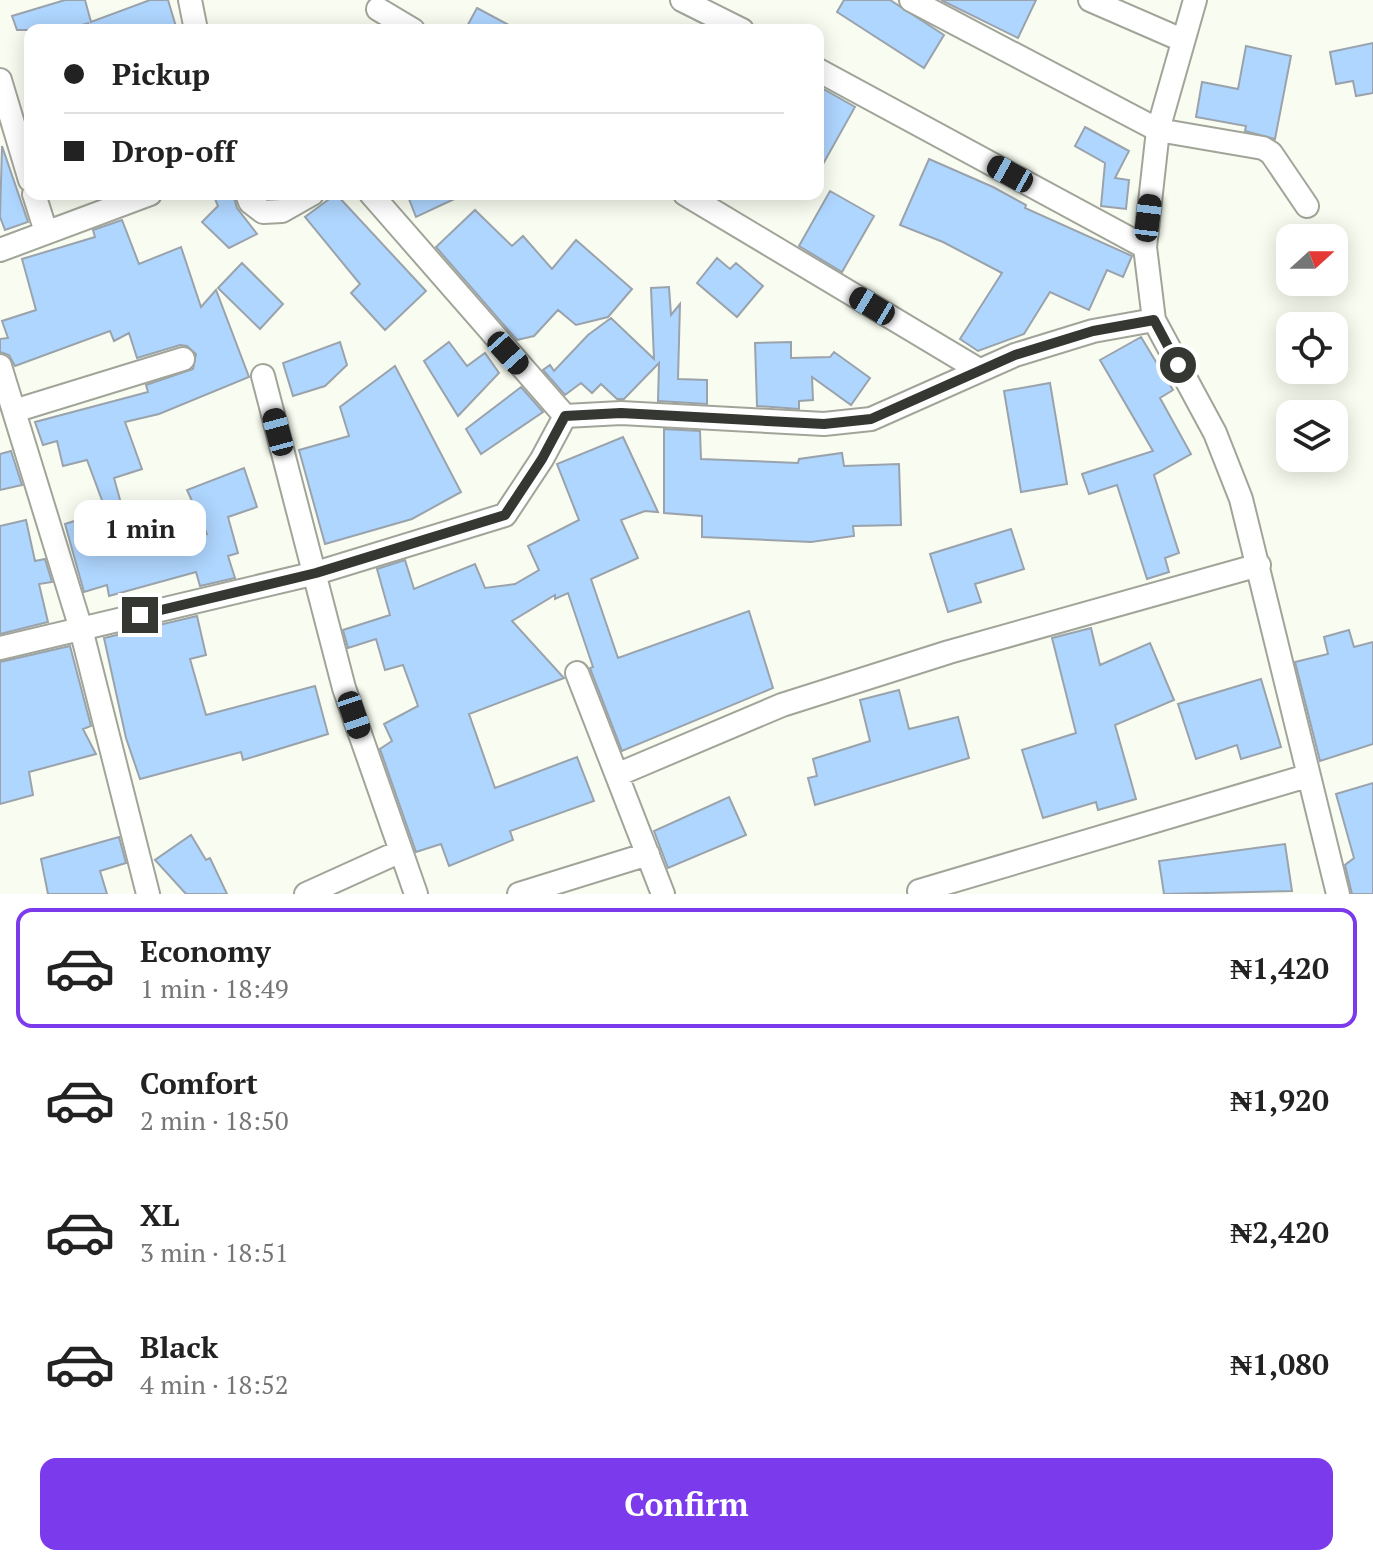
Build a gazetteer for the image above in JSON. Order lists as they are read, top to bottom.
{
  "north": "right",
  "page": {
    "banner": ["Pickup", "Drop-off"],
    "bubble": "1 min",
    "list": [
      {
        "name": "Economy",
        "note": "1 min · 18:49",
        "value": "₦1,420"
      },
      {
        "name": "Comfort",
        "note": "2 min · 18:50",
        "value": "₦1,920"
      },
      {
        "name": "XL",
        "note": "3 min · 18:51",
        "value": "₦2,420"
      },
      {
        "name": "Black",
        "note": "4 min · 18:52",
        "value": "₦1,080"
      }
    ],
    "buttons": "Confirm"
  }
}
